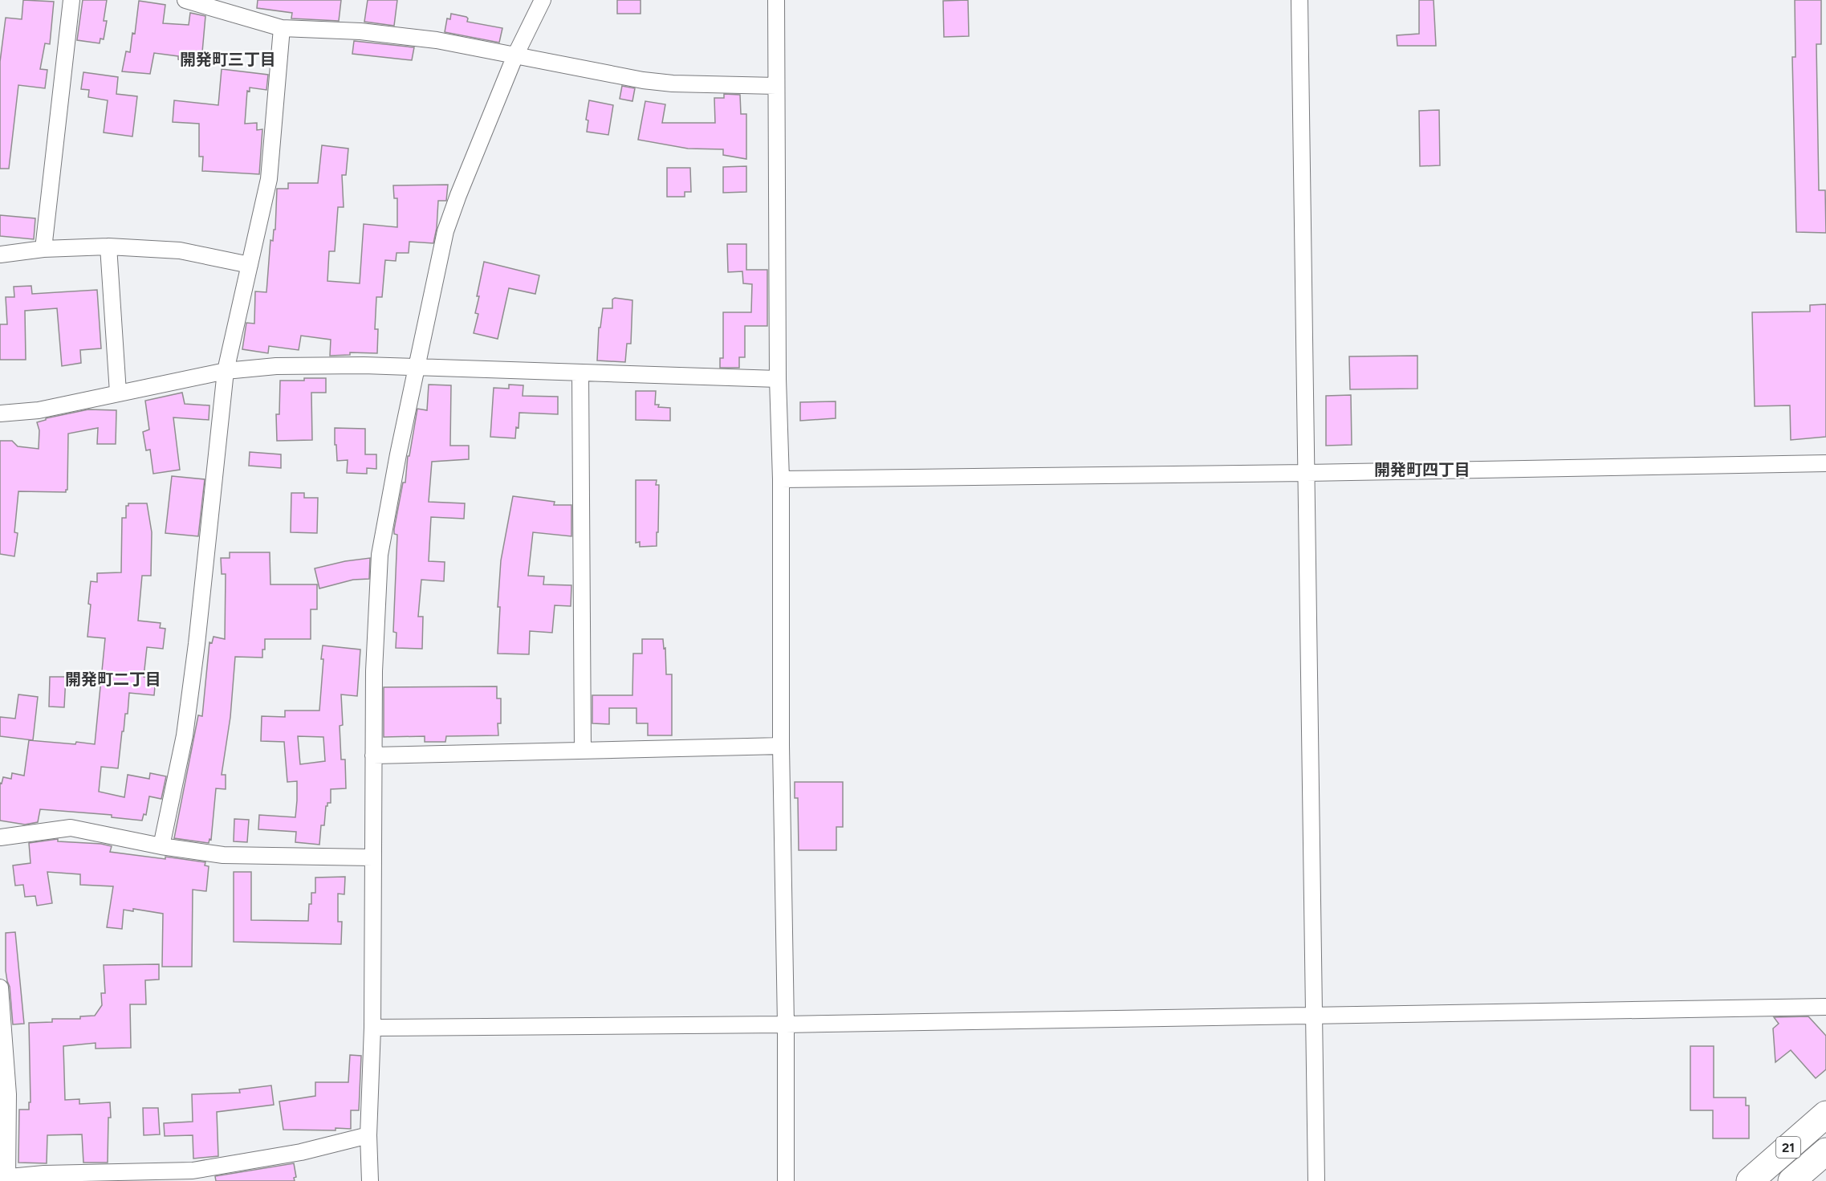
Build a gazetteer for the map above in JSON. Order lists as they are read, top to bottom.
{
  "streets": {
    "highway": ["21"]
  },
  "districts": ["開発町三丁目", "開発町四丁目", "開発町二丁目"]
}
